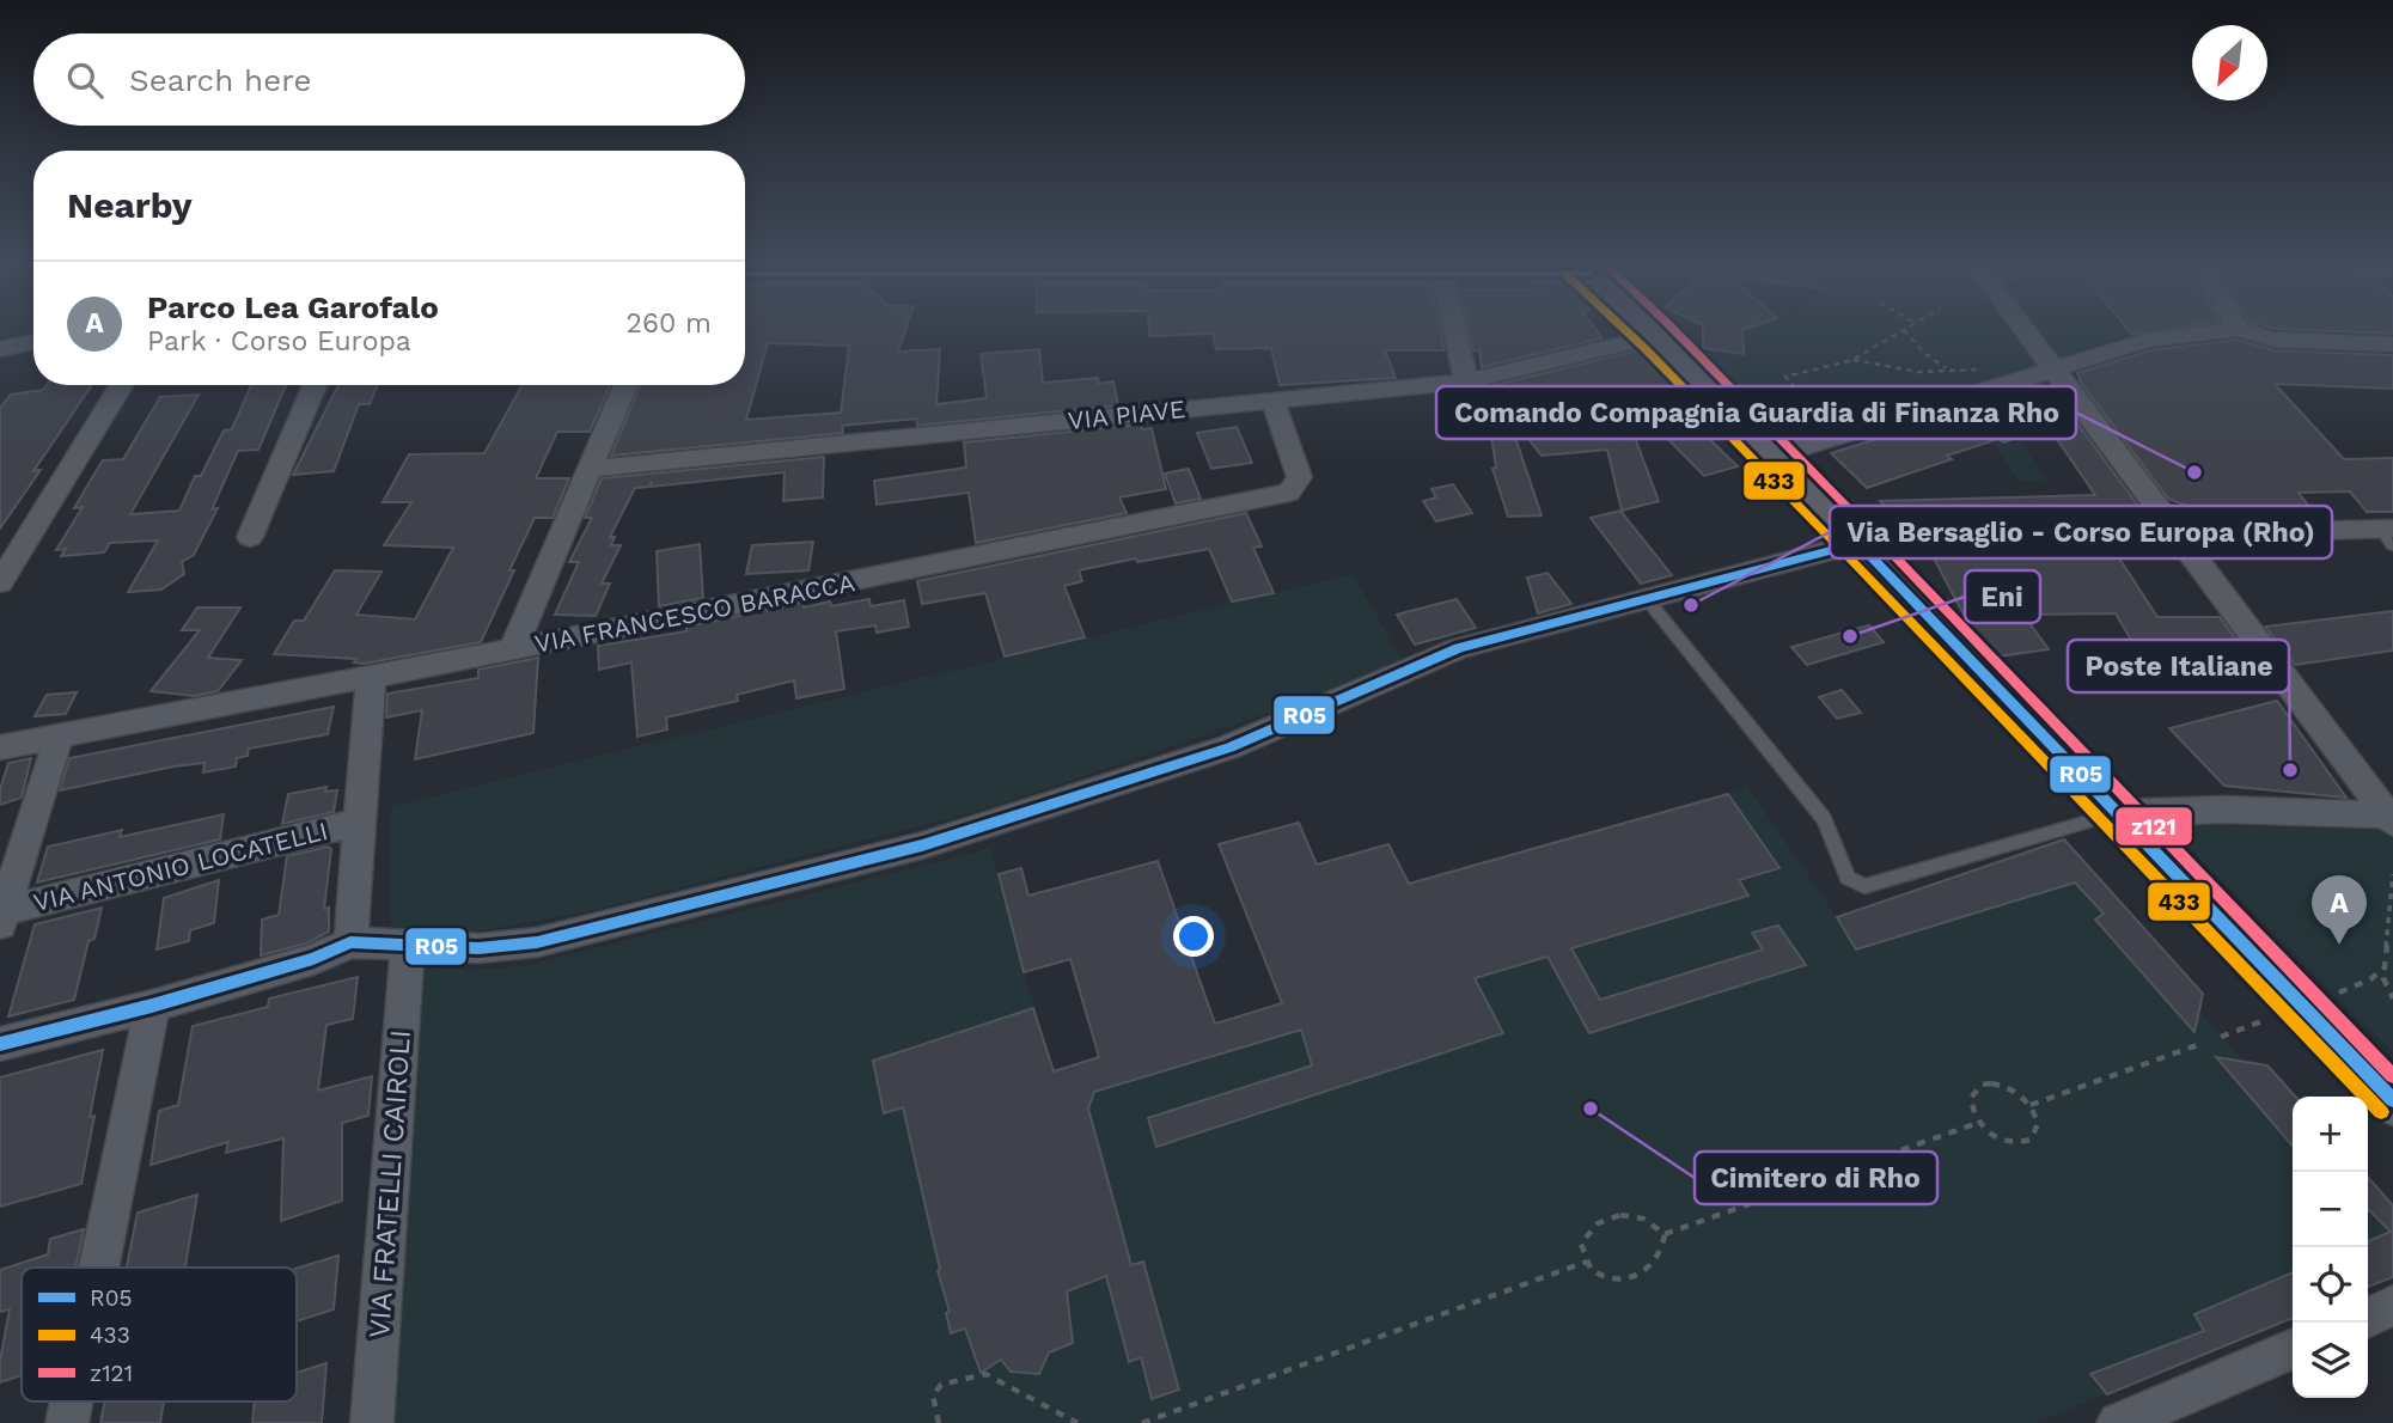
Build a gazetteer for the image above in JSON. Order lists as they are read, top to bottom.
{
  "streets": {
    "street": [
      "VIA PIAVE",
      "VIA FRANCESCO BARACCA",
      "VIA ANTONIO LOCATELLI",
      "VIA FRATELLI CAIROLI"
    ]
  },
  "crossings": [
    ["VIA PIAVE", "VIA FRANCESCO BARACCA"]
  ],
  "places": [
    "Comando Compagnia Guardia di Finanza Rho",
    "Via Bersaglio - Corso Europa (Rho)",
    "Eni",
    "Poste Italiane",
    "Cimitero di Rho"
  ],
  "lines": ["transit line 433", "transit line z121", "transit line R05"],
  "legend": ["R05", "433", "z121"],
  "north": "bottom left",
  "page": {
    "search": "Search here",
    "heading": "Nearby",
    "list": [
      {
        "mark": "A",
        "name": "Parco Lea Garofalo",
        "note": "Park · Corso Europa",
        "value": "260 m"
      }
    ],
    "pins": "A",
    "map_buttons": ["+", "−"]
  }
}
